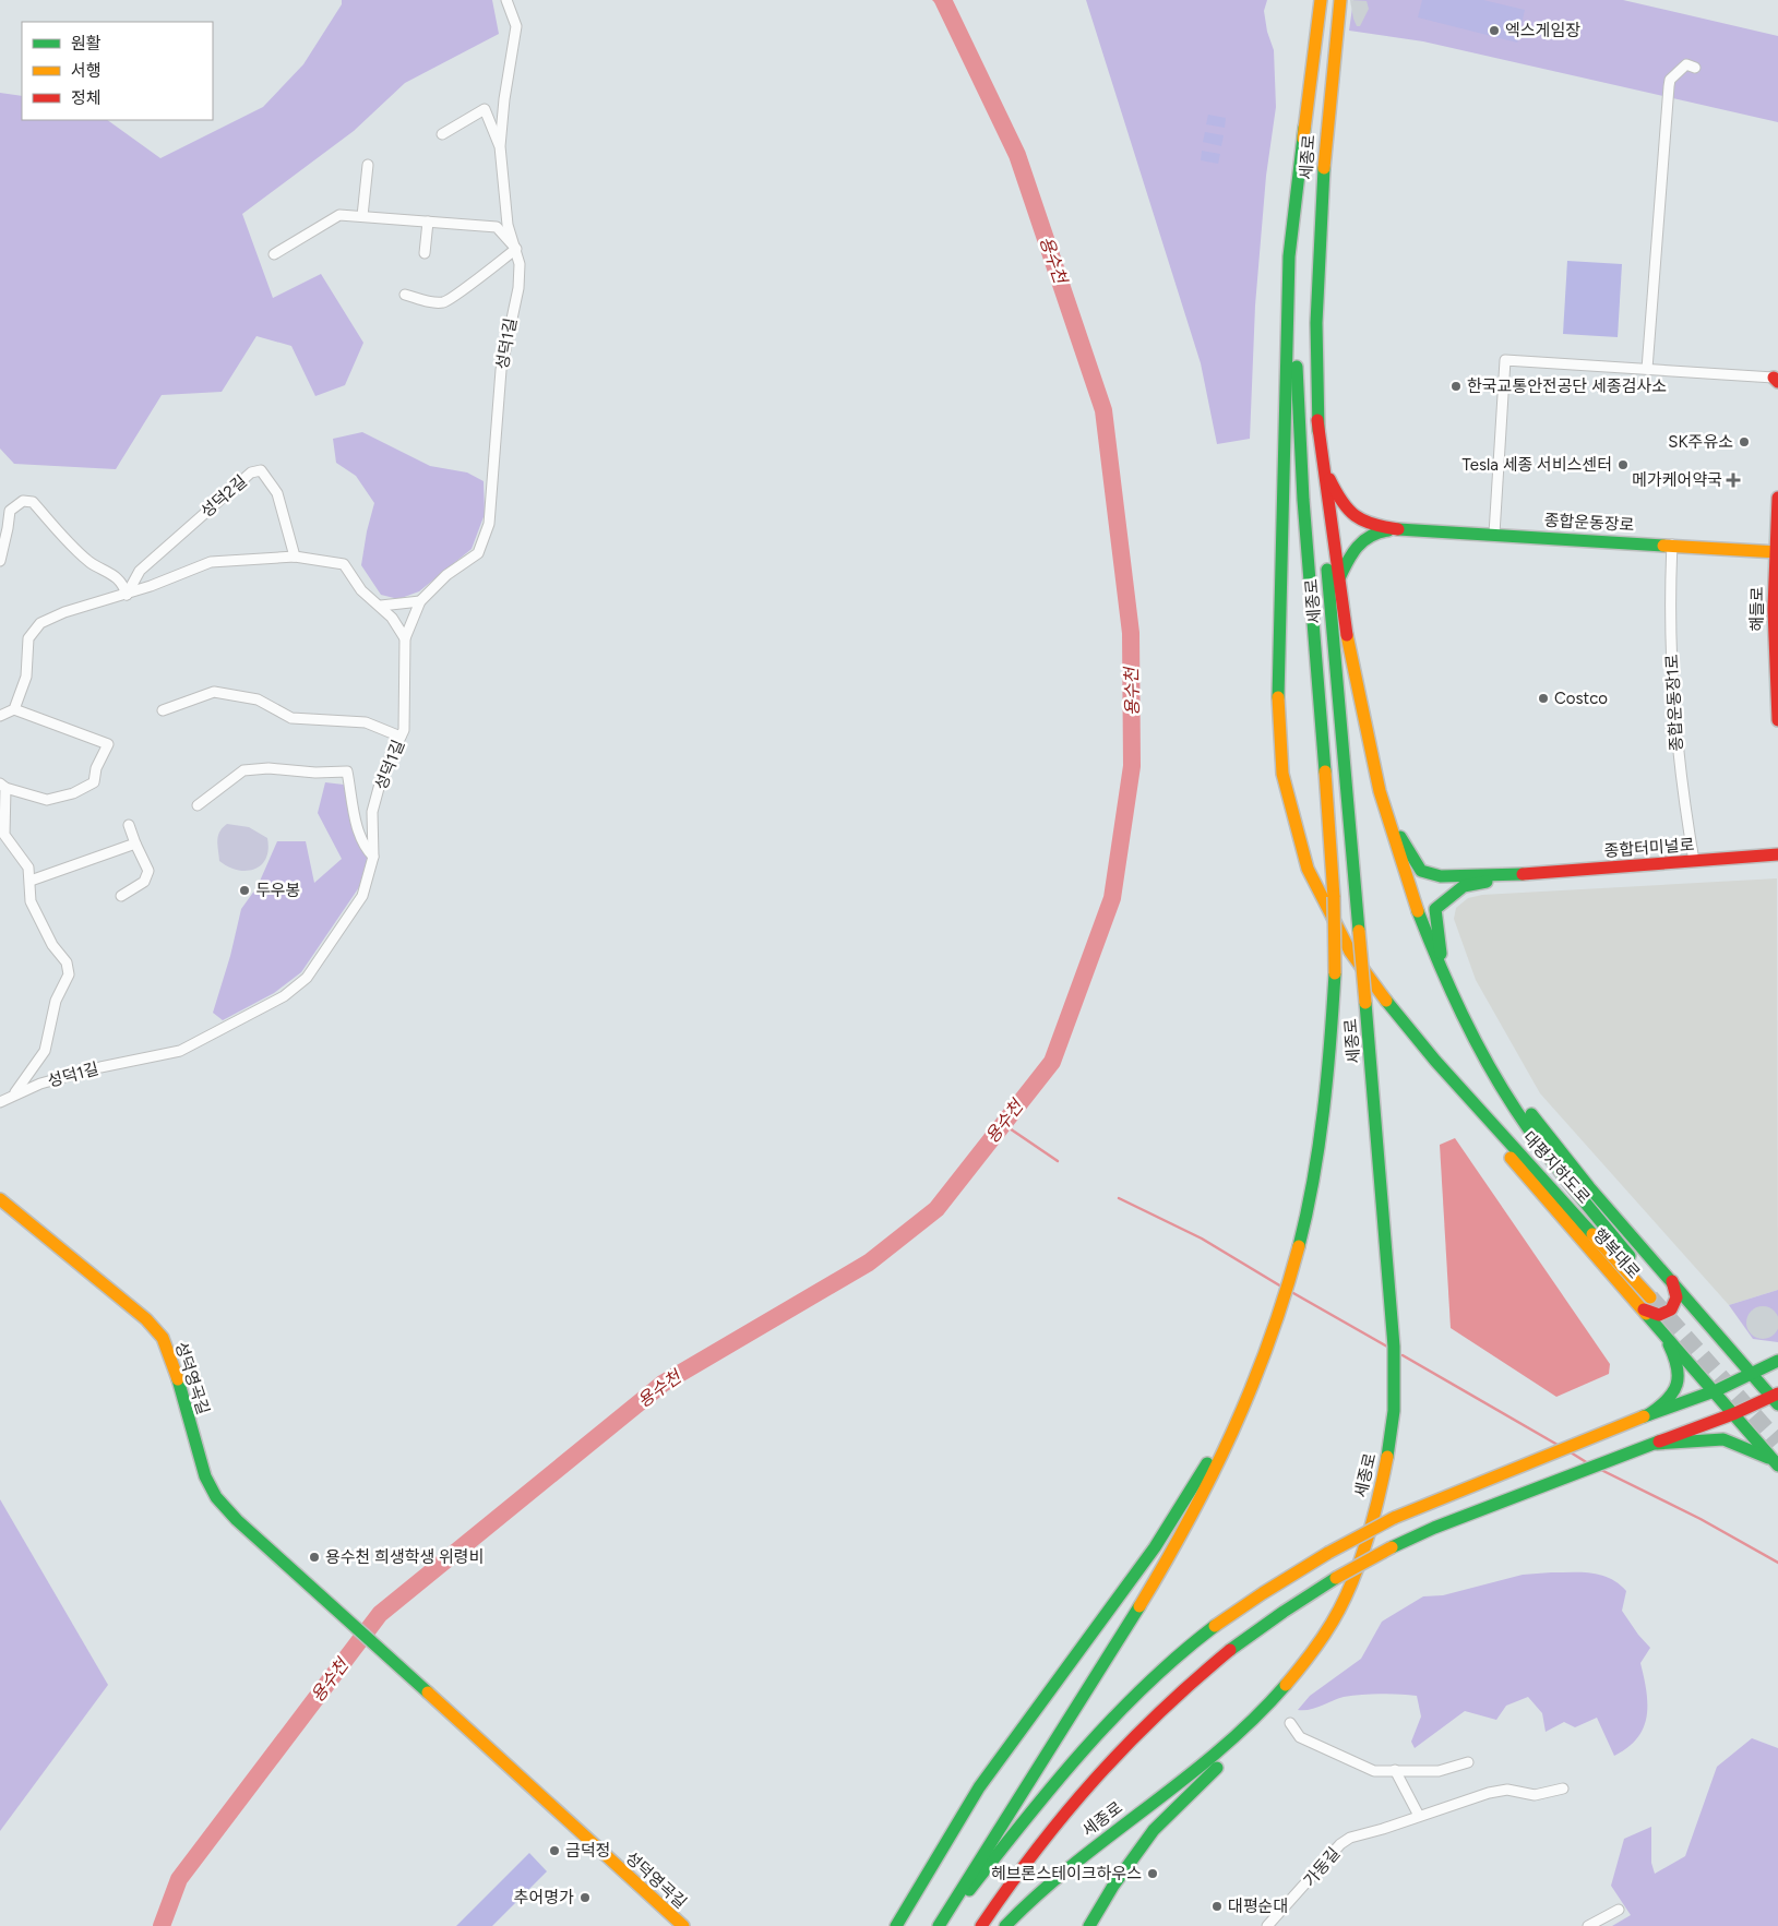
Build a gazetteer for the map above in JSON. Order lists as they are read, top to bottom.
{
  "streets": {
    "main road": [
      "세종로",
      "종합운동장로",
      "해들로",
      "종합터미널로",
      "대평지하도로",
      "행복대로",
      "성덕영곡길"
    ],
    "street": [
      "성덕1길",
      "성덕2길",
      "종합운동장1로",
      "가동길"
    ]
  },
  "crossings": [
    ["종합운동장로", "해들로"],
    ["종합운동장로", "종합운동장1로"],
    ["종합운동장1로", "종합터미널로"],
    ["대평지하도로", "행복대로"]
  ],
  "water": ["용수천"],
  "places": {
    "other": [
      "엑스게임장",
      "한국교통안전공단 세종검사소",
      "SK주유소",
      "Tesla 세종 서비스센터",
      "Costco",
      "두우봉",
      "용수천 희생학생 위령비",
      "금덕정",
      "헤브론스테이크하우스",
      "추어명가",
      "대평순대"
    ],
    "health": ["메가케어약국"]
  },
  "legend": ["원활", "서행", "정체"]
}
